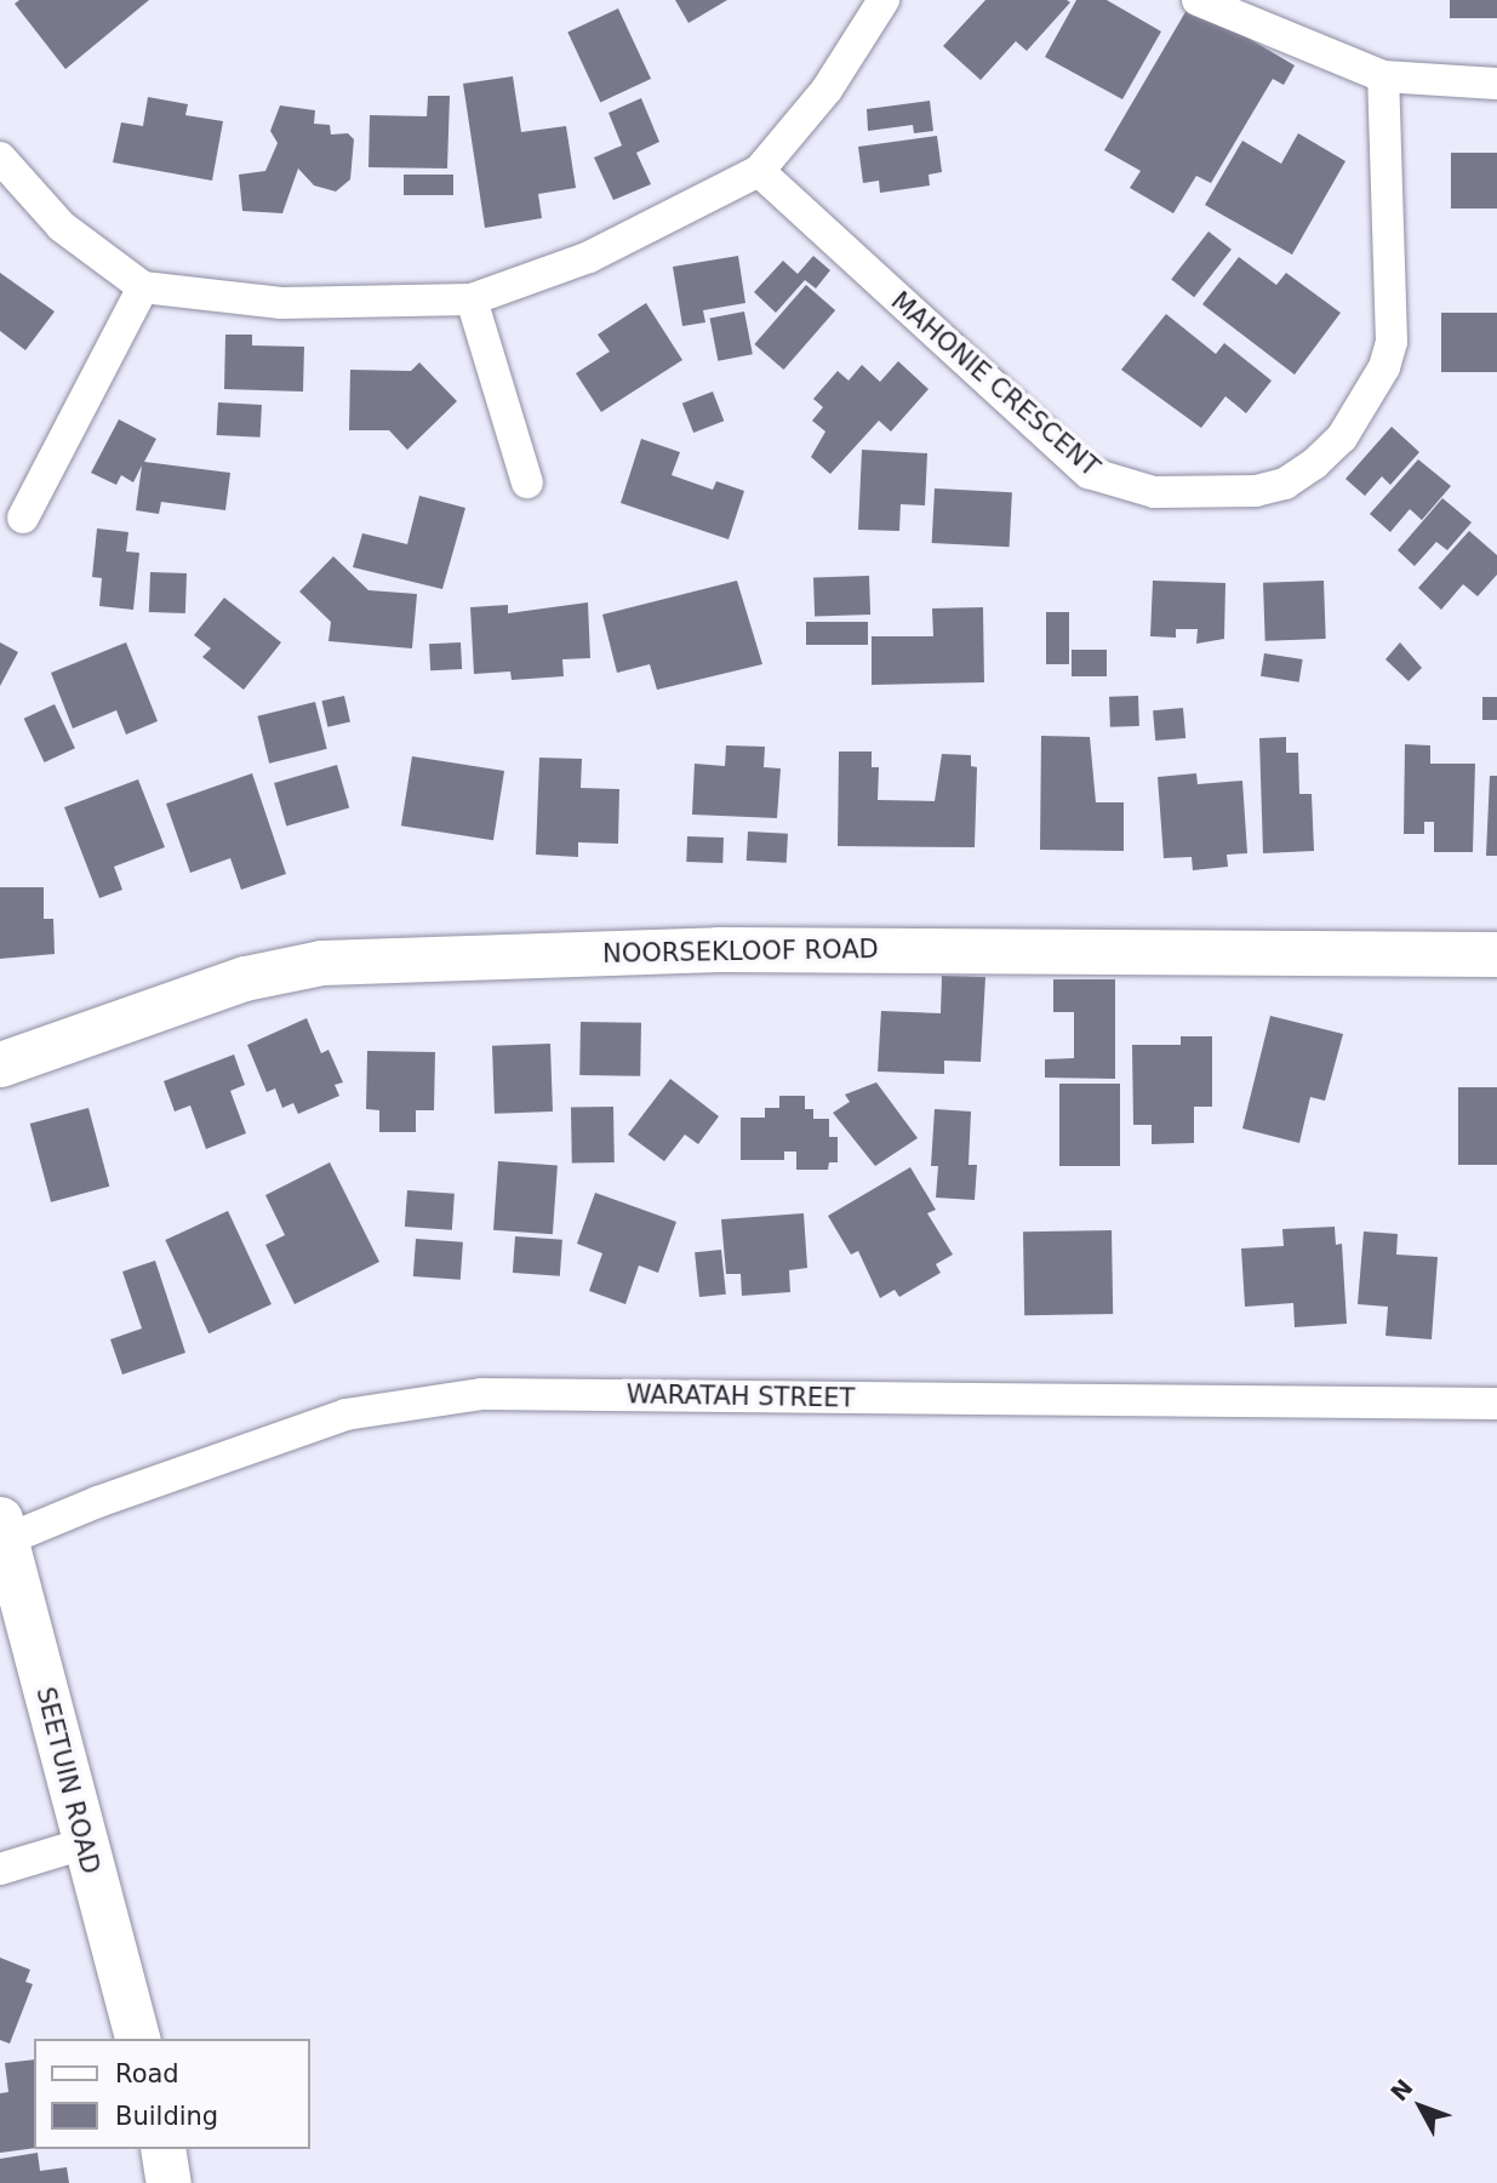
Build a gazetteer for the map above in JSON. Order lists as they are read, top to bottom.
{
  "streets": {
    "street": [
      "MAHONIE CRESCENT",
      "NOORSEKLOOF ROAD",
      "WARATAH STREET",
      "SEETUIN ROAD"
    ]
  },
  "crossings": [
    ["WARATAH STREET", "SEETUIN ROAD"]
  ],
  "legend": ["Road", "Building"],
  "north": "top left"
}
